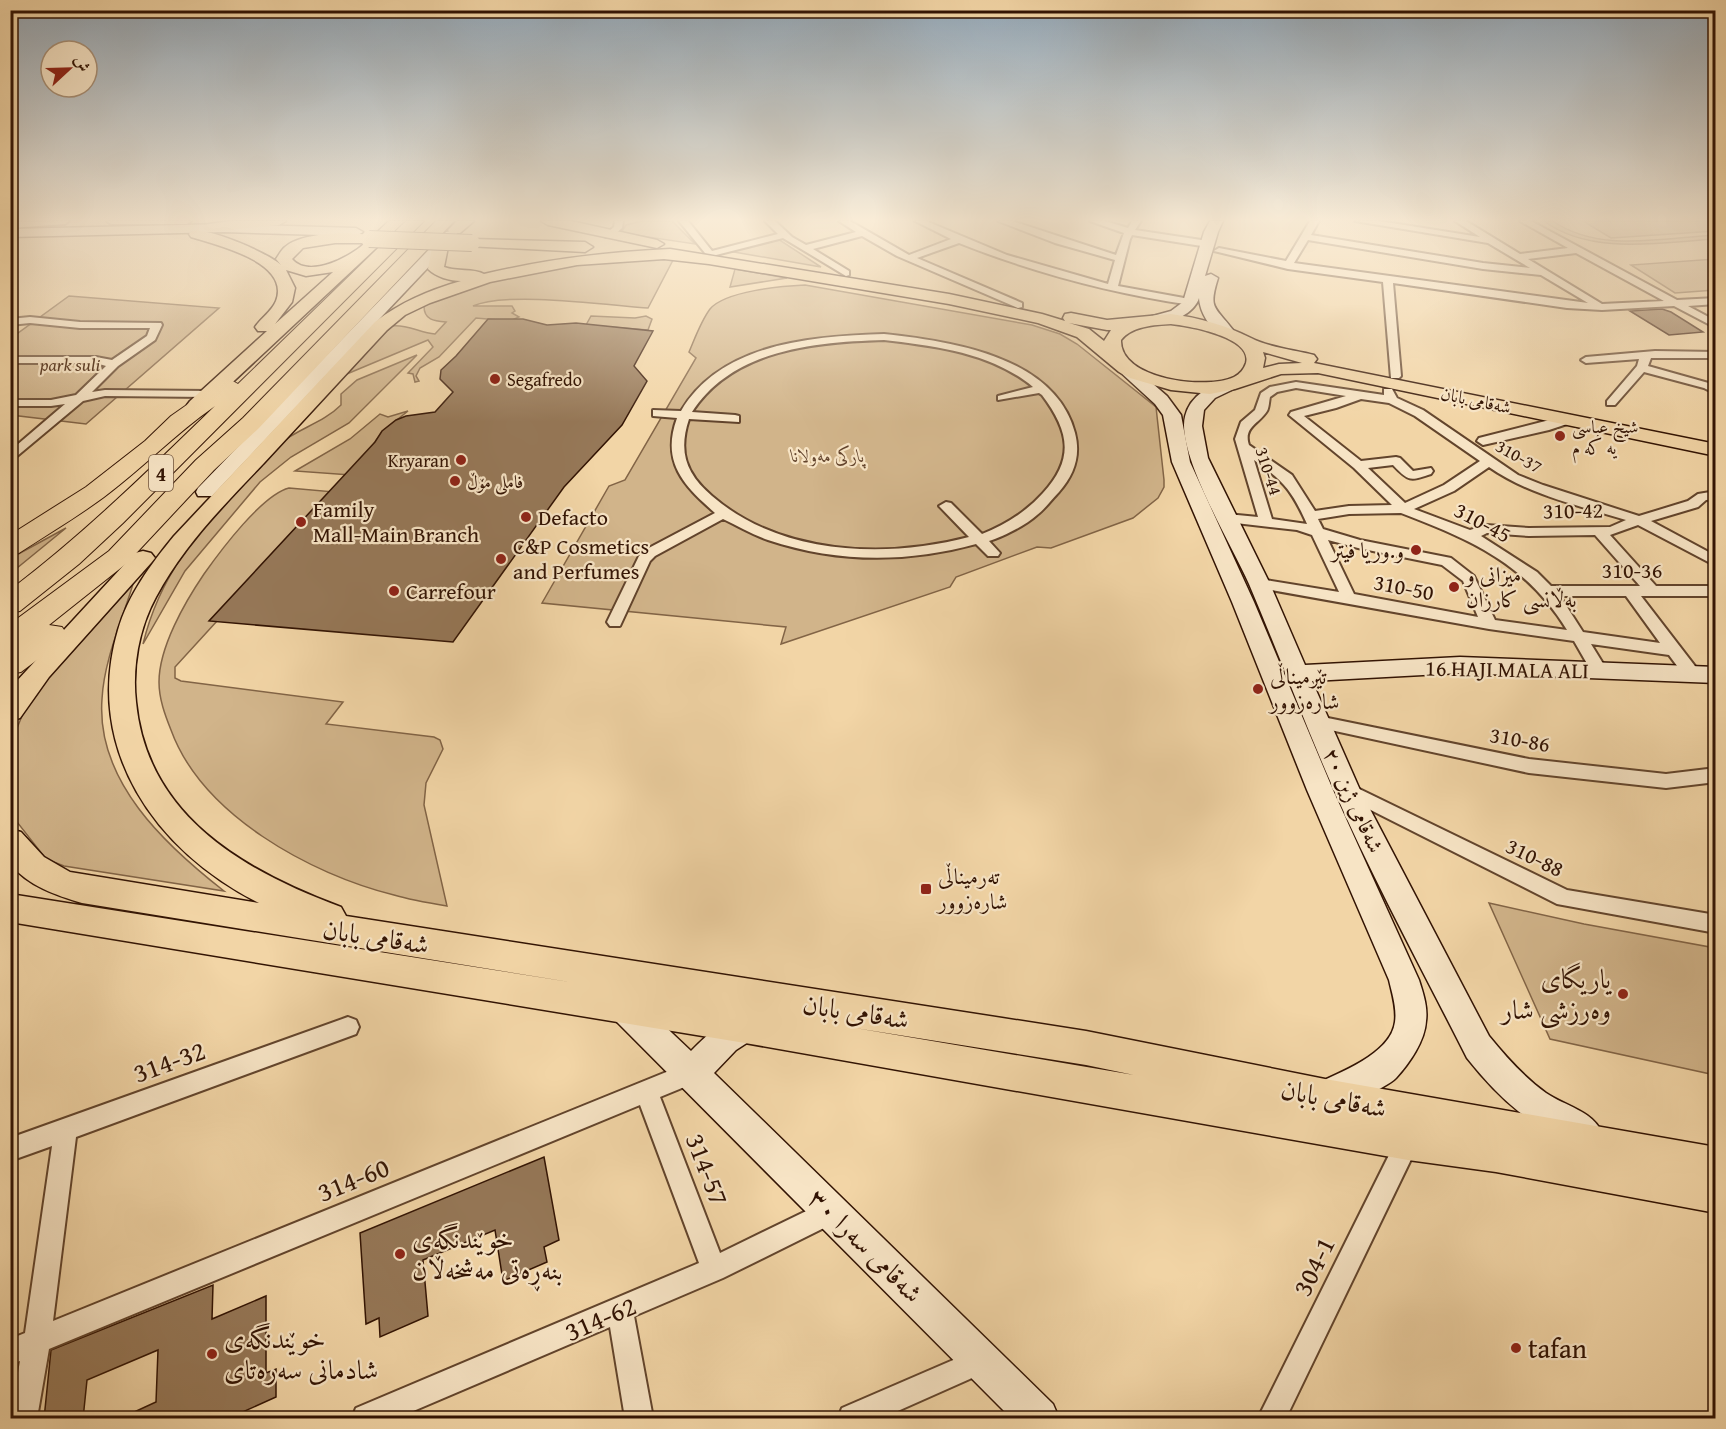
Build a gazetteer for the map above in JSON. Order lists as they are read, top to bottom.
{
  "streets": {
    "highway": ["4"],
    "main road": [
      "شەقامی بابان",
      "16 HAJI MALA ALI",
      "شەقامی ژین ٢٠",
      "شەقامی سەرا ٣٠"
    ],
    "street": [
      "310-37",
      "310-44",
      "310-42",
      "310-45",
      "310-36",
      "310-50",
      "310-86",
      "310-88",
      "314-32",
      "314-57",
      "314-60",
      "304-1",
      "314-62"
    ]
  },
  "crossings": [
    ["شەقامی بابان", "شەقامی ژین ٢٠"],
    ["310-37", "310-44"],
    ["310-37", "310-42"],
    ["310-42", "310-45"],
    ["310-45", "310-36"],
    ["310-45", "310-50"],
    ["310-45", "16 HAJI MALA ALI"],
    ["310-50", "شەقامی ژین ٢٠"],
    ["16 HAJI MALA ALI", "شەقامی ژین ٢٠"],
    ["310-86", "شەقامی ژین ٢٠"],
    ["شەقامی ژین ٢٠", "310-88"],
    ["314-57", "314-60"],
    ["314-57", "314-62"],
    ["314-60", "شەقامی سەرا ٣٠"],
    ["شەقامی سەرا ٣٠", "314-62"]
  ],
  "parks": ["park suli", "پارکی مەولانا"],
  "places": {
    "other": [
      "Segafredo",
      "شیخ عباسی یه که م",
      "Kryaran",
      "فاملی مۆڵ",
      "Defacto",
      "Family Mall-Main Branch",
      "و.وريا فيتر",
      "C&P Cosmetics and Perfumes",
      "میزانی و بەڵانسی کارزان",
      "Carrefour",
      "تێرمیناڵی شارەزوور",
      "یاریگای وەرزشی شار",
      "خوێندنگەی بنەڕەتی مەشخەڵان",
      "tafan",
      "خوێندنگەی شادمانی سەرەتای"
    ],
    "transit": ["تەرمیناڵی شارەزوور"]
  },
  "north": "right"
}
